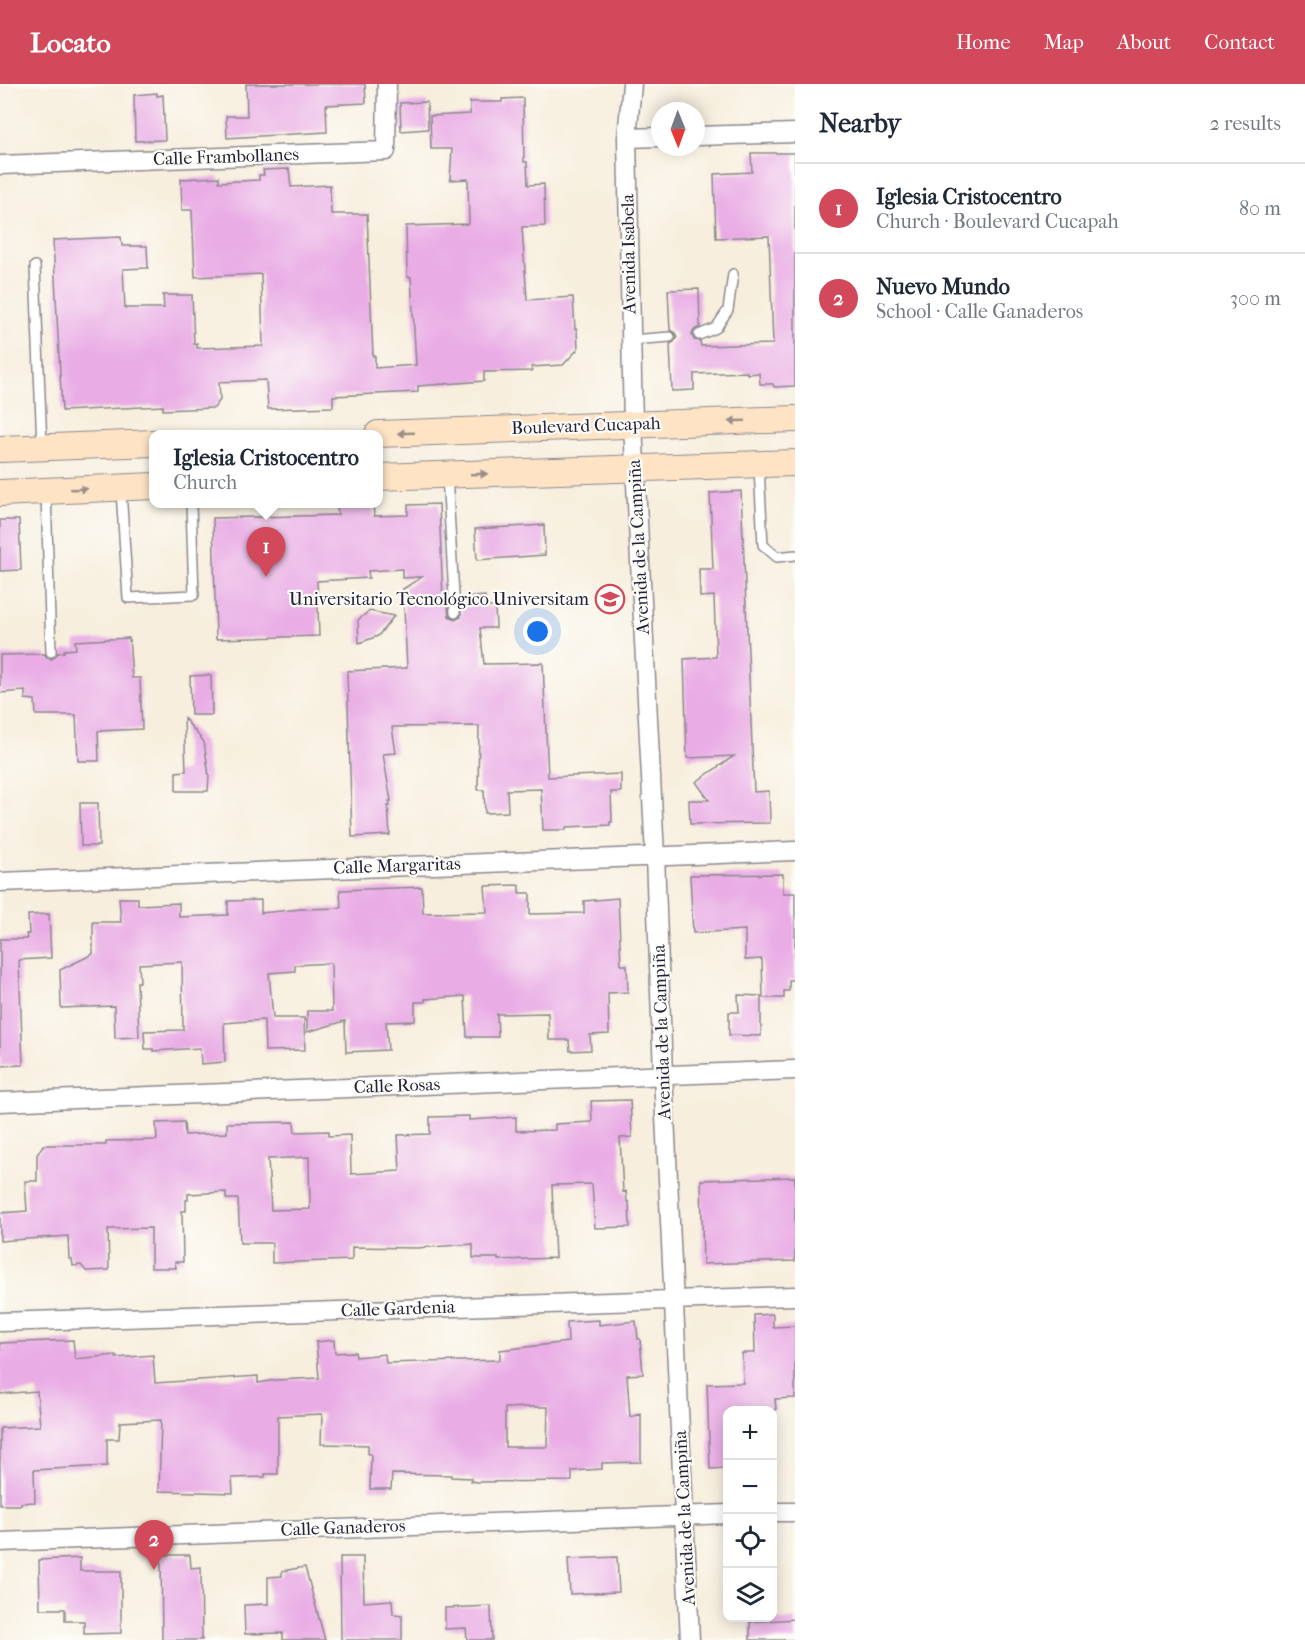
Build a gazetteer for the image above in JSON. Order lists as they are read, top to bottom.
{
  "streets": {
    "main road": ["Boulevard Cucapah"],
    "street": [
      "Calle Frambollanes",
      "Avenida Isabela",
      "Avenida de la Campiña",
      "Calle Margaritas",
      "Calle Rosas",
      "Calle Gardenia",
      "Calle Ganaderos"
    ]
  },
  "crossings": [
    ["Avenida Isabela", "Boulevard Cucapah"],
    ["Avenida Isabela", "Avenida de la Campiña"],
    ["Boulevard Cucapah", "Avenida de la Campiña"],
    ["Avenida de la Campiña", "Calle Margaritas"],
    ["Avenida de la Campiña", "Calle Rosas"],
    ["Avenida de la Campiña", "Calle Gardenia"],
    ["Avenida de la Campiña", "Calle Ganaderos"]
  ],
  "places": {
    "school or university": ["Universitario Tecnológico Universitam"]
  },
  "north": "bottom",
  "page": {
    "header": "Locato",
    "nav": [
      "Home",
      "Map",
      "About",
      "Contact"
    ],
    "heading": ["Nearby", "2 results"],
    "list": [
      {
        "mark": "1",
        "name": "Iglesia Cristocentro",
        "note": "Church · Boulevard Cucapah",
        "value": "80 m"
      },
      {
        "mark": "2",
        "name": "Nuevo Mundo",
        "note": "School · Calle Ganaderos",
        "value": "300 m"
      }
    ],
    "popup": ["Iglesia Cristocentro", "Church"],
    "pins": ["1", "2"],
    "map_buttons": ["+", "−"]
  }
}
